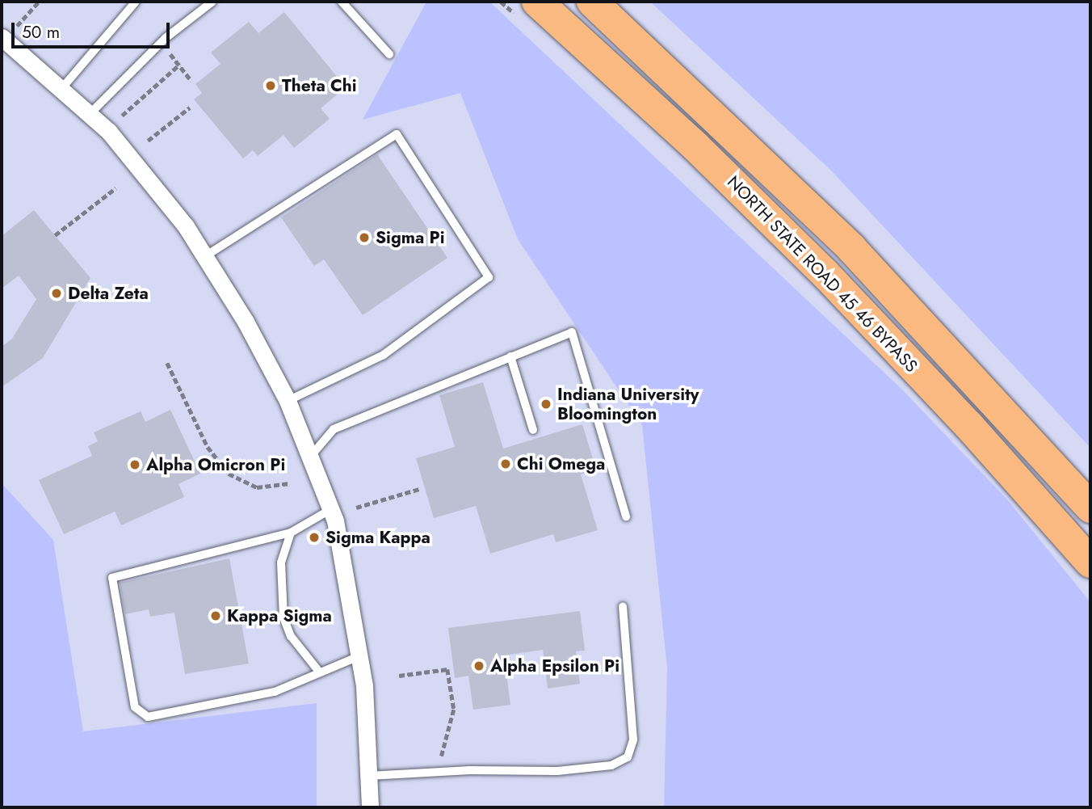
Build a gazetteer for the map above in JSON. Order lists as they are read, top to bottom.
{
  "streets": {
    "highway": ["NORTH STATE ROAD 45 46 BYPASS"]
  },
  "places": [
    "Theta Chi",
    "Sigma Pi",
    "Delta Zeta",
    "Indiana University Bloomington",
    "Chi Omega",
    "Alpha Omicron Pi",
    "Sigma Kappa",
    "Kappa Sigma",
    "Alpha Epsilon Pi"
  ],
  "scale_bar": "50 m"
}
